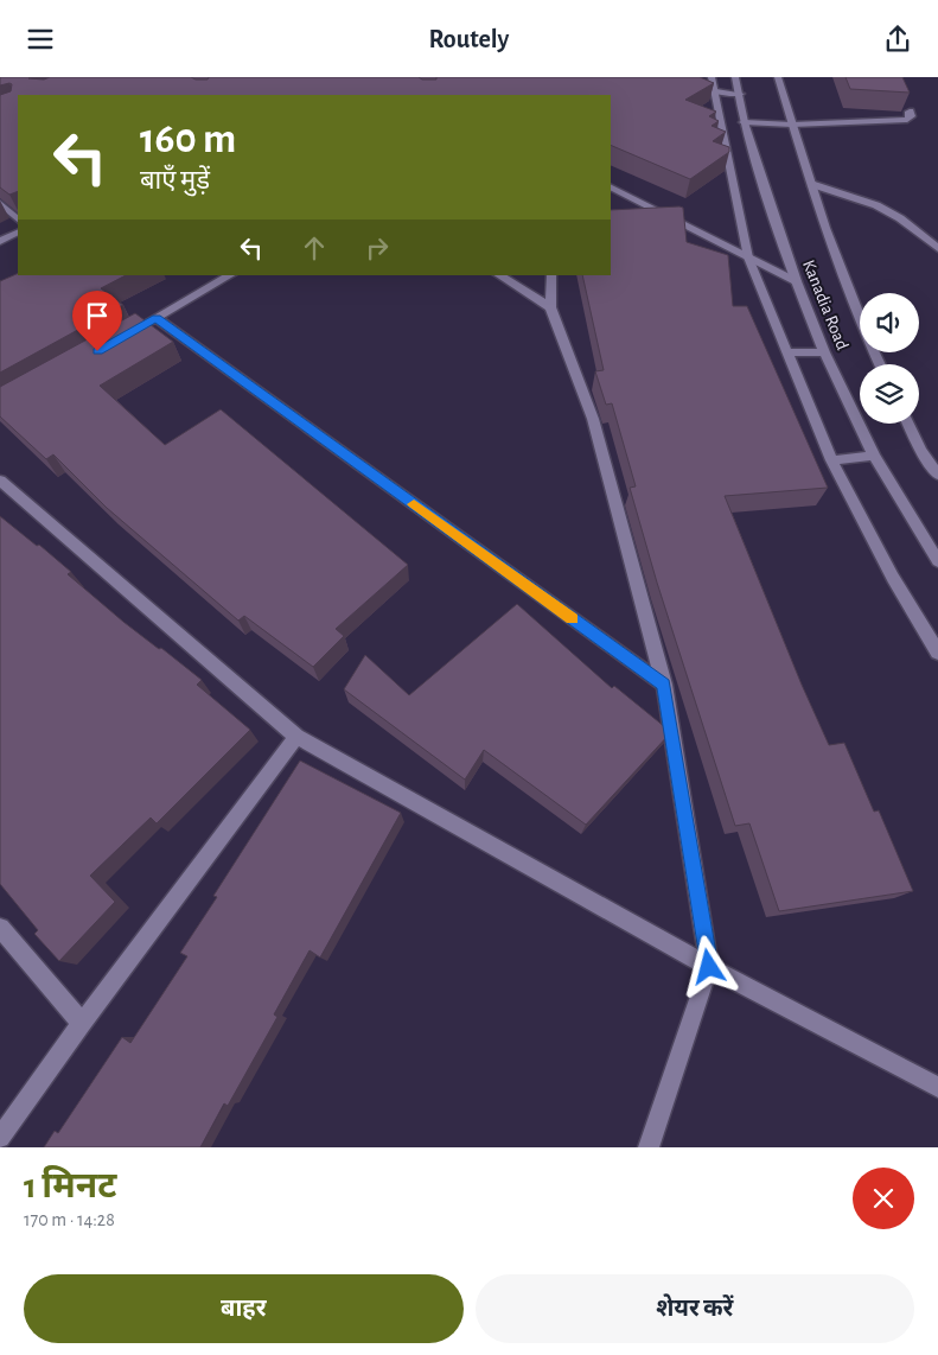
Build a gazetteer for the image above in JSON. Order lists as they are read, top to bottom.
{
  "streets": {
    "street": ["Kanadia Road"]
  },
  "page": {
    "header": "Routely",
    "turn": ["160 m", "बाएँ मुड़ें"],
    "heading": ["1 मिनट", "170 m · 14:28"],
    "buttons": ["बाहर", "शेयर करें"]
  }
}
